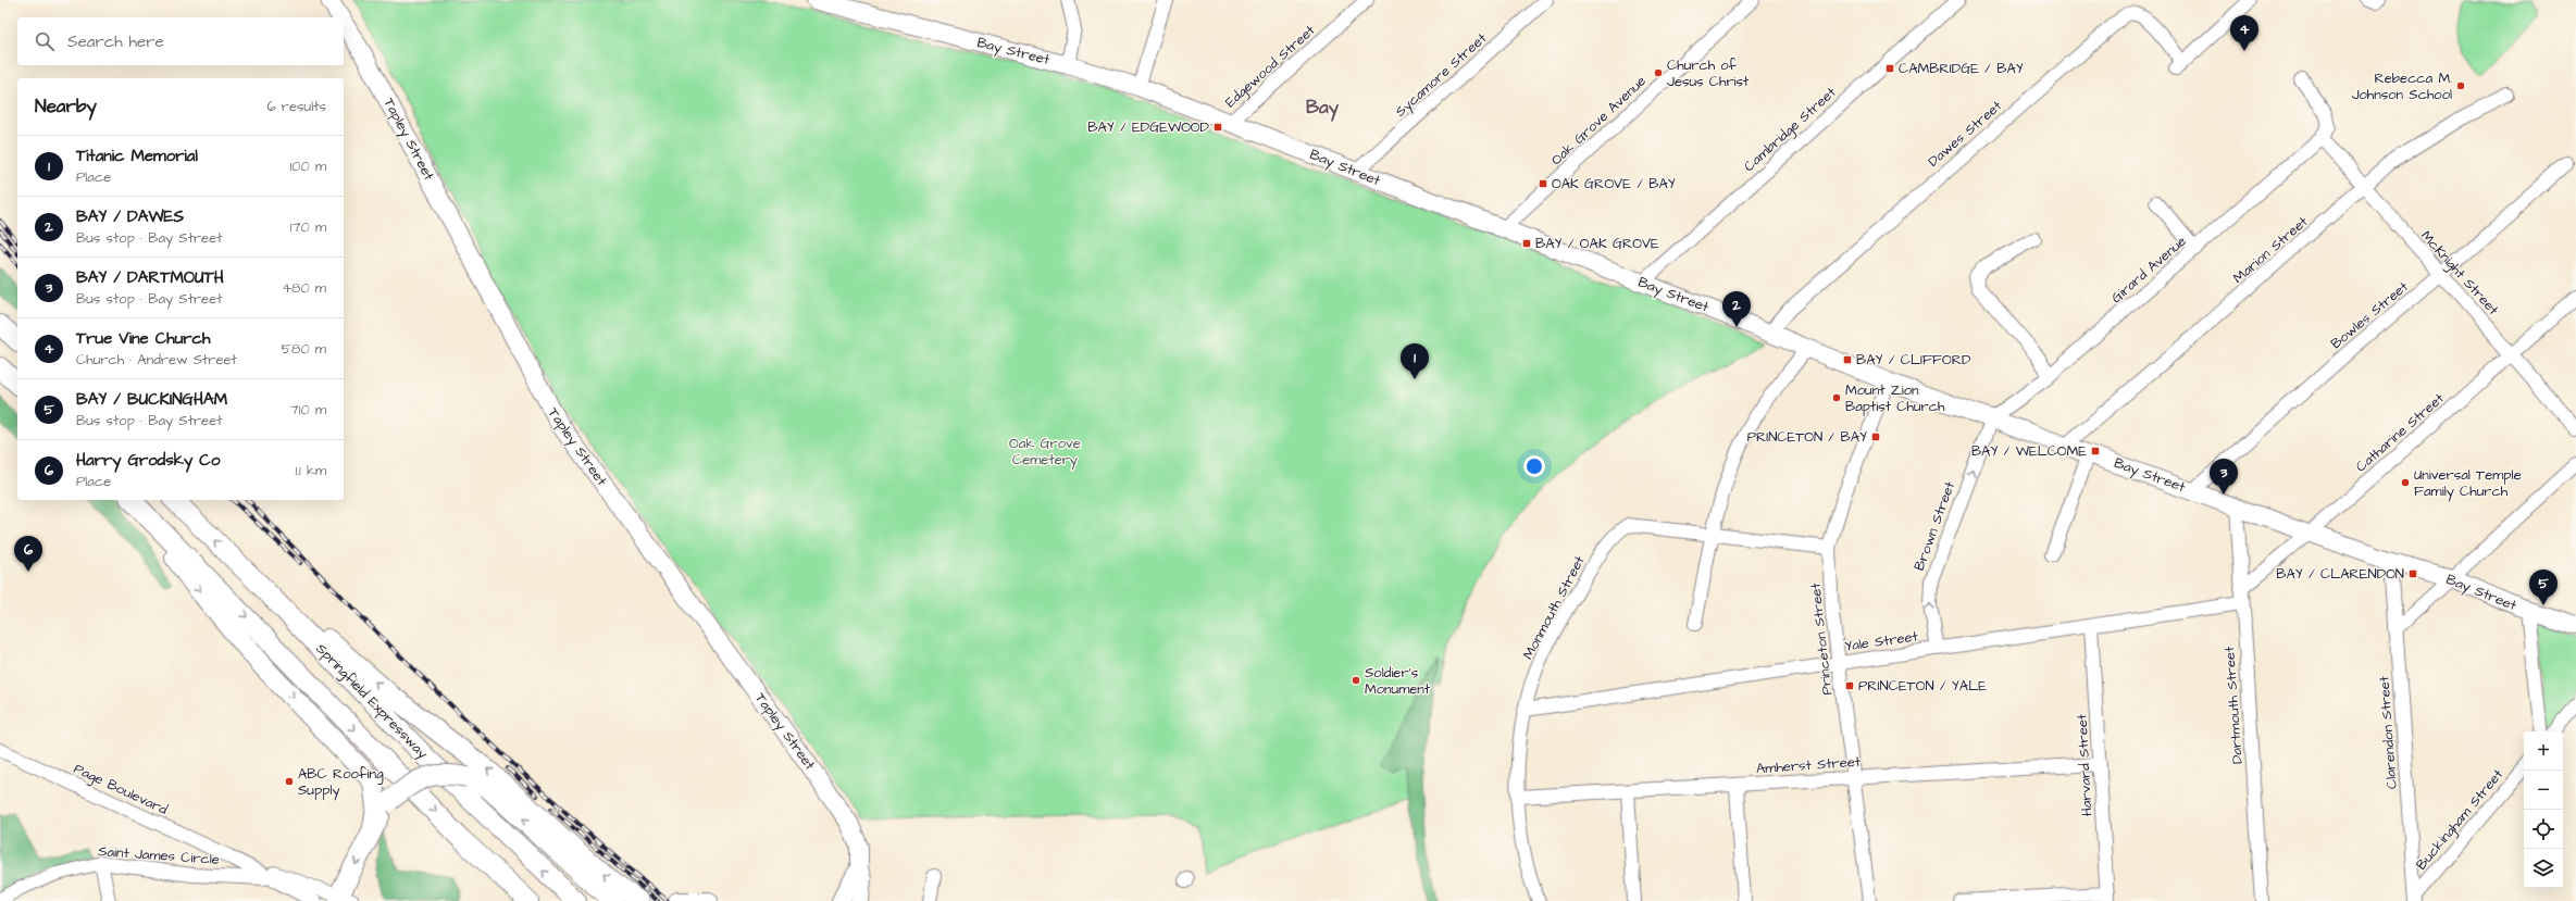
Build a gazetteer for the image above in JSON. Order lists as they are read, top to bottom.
{
  "streets": {
    "highway": ["Springfield Expressway"],
    "main road": ["Bay Street", "Tapley Street"],
    "street": [
      "Edgewood Street",
      "Sycamore Street",
      "Oak Grove Avenue",
      "Cambridge Street",
      "Dawes Street",
      "Marion Street",
      "Girard Avenue",
      "McKnight Street",
      "Bowles Street",
      "Catharine Street",
      "Brown Street",
      "Monmouth Street",
      "Princeton Street",
      "Yale Street",
      "Dartmouth Street",
      "Clarendon Street",
      "Amherst Street",
      "Harvard Street",
      "Page Boulevard",
      "Buckingham Street",
      "Saint James Circle"
    ]
  },
  "crossings": [
    ["Bay Street", "Edgewood Street"],
    ["Bay Street", "Sycamore Street"],
    ["Bay Street", "Oak Grove Avenue"],
    ["Bay Street", "Cambridge Street"],
    ["Bay Street", "Dawes Street"],
    ["Bay Street", "Marion Street"],
    ["Bay Street", "Girard Avenue"],
    ["Bay Street", "Bowles Street"],
    ["Bay Street", "Catharine Street"],
    ["Bay Street", "Brown Street"],
    ["Bay Street", "Princeton Street"],
    ["Bay Street", "Dartmouth Street"],
    ["Bay Street", "Clarendon Street"],
    ["Marion Street", "McKnight Street"],
    ["Girard Avenue", "McKnight Street"],
    ["Girard Avenue", "Brown Street"],
    ["McKnight Street", "Bowles Street"],
    ["McKnight Street", "Catharine Street"],
    ["Catharine Street", "Dartmouth Street"],
    ["Brown Street", "Yale Street"],
    ["Monmouth Street", "Princeton Street"],
    ["Monmouth Street", "Yale Street"],
    ["Monmouth Street", "Amherst Street"],
    ["Princeton Street", "Yale Street"],
    ["Princeton Street", "Amherst Street"],
    ["Yale Street", "Dartmouth Street"],
    ["Yale Street", "Harvard Street"],
    ["Clarendon Street", "Buckingham Street"],
    ["Amherst Street", "Harvard Street"],
    ["Page Boulevard", "Saint James Circle"]
  ],
  "districts": ["Bay"],
  "parks": ["Oak Grove Cemetery"],
  "places": {
    "transit": [
      "CAMBRIDGE / BAY",
      "BAY / EDGEWOOD",
      "OAK GROVE / BAY",
      "BAY / OAK GROVE",
      "BAY / CLIFFORD",
      "PRINCETON / BAY",
      "BAY / WELCOME",
      "BAY / CLARENDON",
      "PRINCETON / YALE"
    ],
    "other": [
      "Church of Jesus Christ",
      "Rebecca M. Johnson School",
      "Mount Zion Baptist Church",
      "Universal Temple Family Church",
      "Soldier's Monument",
      "ABC Roofing Supply"
    ]
  },
  "page": {
    "pins": [
      "4",
      "2",
      "1",
      "3",
      "6",
      "5"
    ],
    "search": "Search here",
    "heading": ["Nearby", "6 results"],
    "list": [
      {
        "mark": "1",
        "name": "Titanic Memorial",
        "note": "Place",
        "value": "100 m"
      },
      {
        "mark": "2",
        "name": "BAY / DAWES",
        "note": "Bus stop · Bay Street",
        "value": "170 m"
      },
      {
        "mark": "3",
        "name": "BAY / DARTMOUTH",
        "note": "Bus stop · Bay Street",
        "value": "480 m"
      },
      {
        "mark": "4",
        "name": "True Vine Church",
        "note": "Church · Andrew Street",
        "value": "580 m"
      },
      {
        "mark": "5",
        "name": "BAY / BUCKINGHAM",
        "note": "Bus stop · Bay Street",
        "value": "710 m"
      },
      {
        "mark": "6",
        "name": "Harry Grodsky Co",
        "note": "Place",
        "value": "1.1 km"
      }
    ],
    "map_buttons": ["+", "−"]
  }
}
